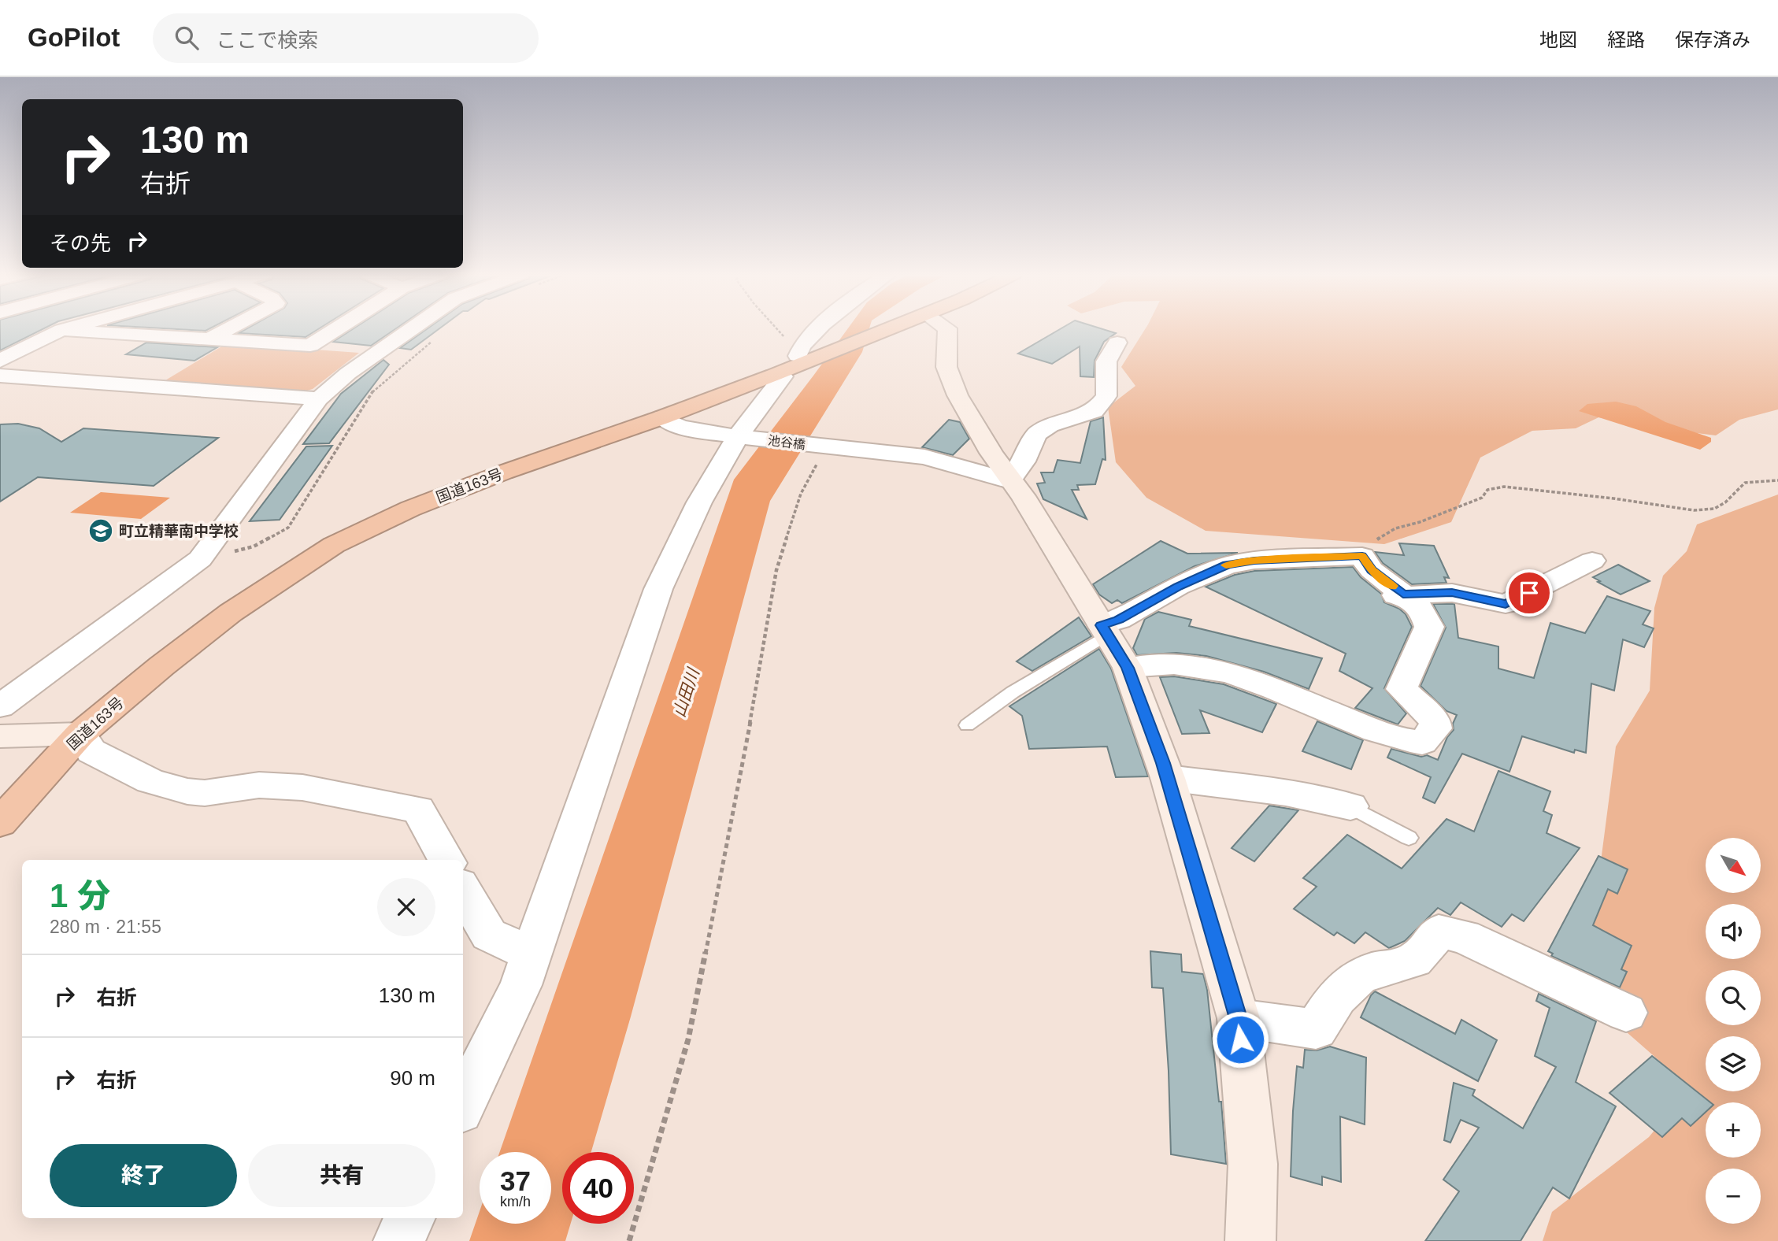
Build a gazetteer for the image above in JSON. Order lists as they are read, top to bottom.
{
  "streets": {
    "highway": ["国道163号"],
    "street": ["池谷橋"]
  },
  "crossings": [
    ["池谷橋", "国道163号"]
  ],
  "water": ["山田川"],
  "places": {
    "school or university": ["町立精華南中学校"]
  },
  "north": "bottom right",
  "page": {
    "header": "GoPilot",
    "search": "ここで検索",
    "nav": ["地図", "経路", "保存済み"],
    "turn": ["130 m", "右折"],
    "then": "その先",
    "map_buttons": ["+", "−"],
    "heading": ["1 分", "280 m · 21:55"],
    "list": [
      {
        "name": "右折",
        "value": "130 m"
      },
      {
        "name": "右折",
        "value": "90 m"
      }
    ],
    "buttons": ["終了", "共有"],
    "speed": "37 km/h",
    "limit": "40"
  }
}
